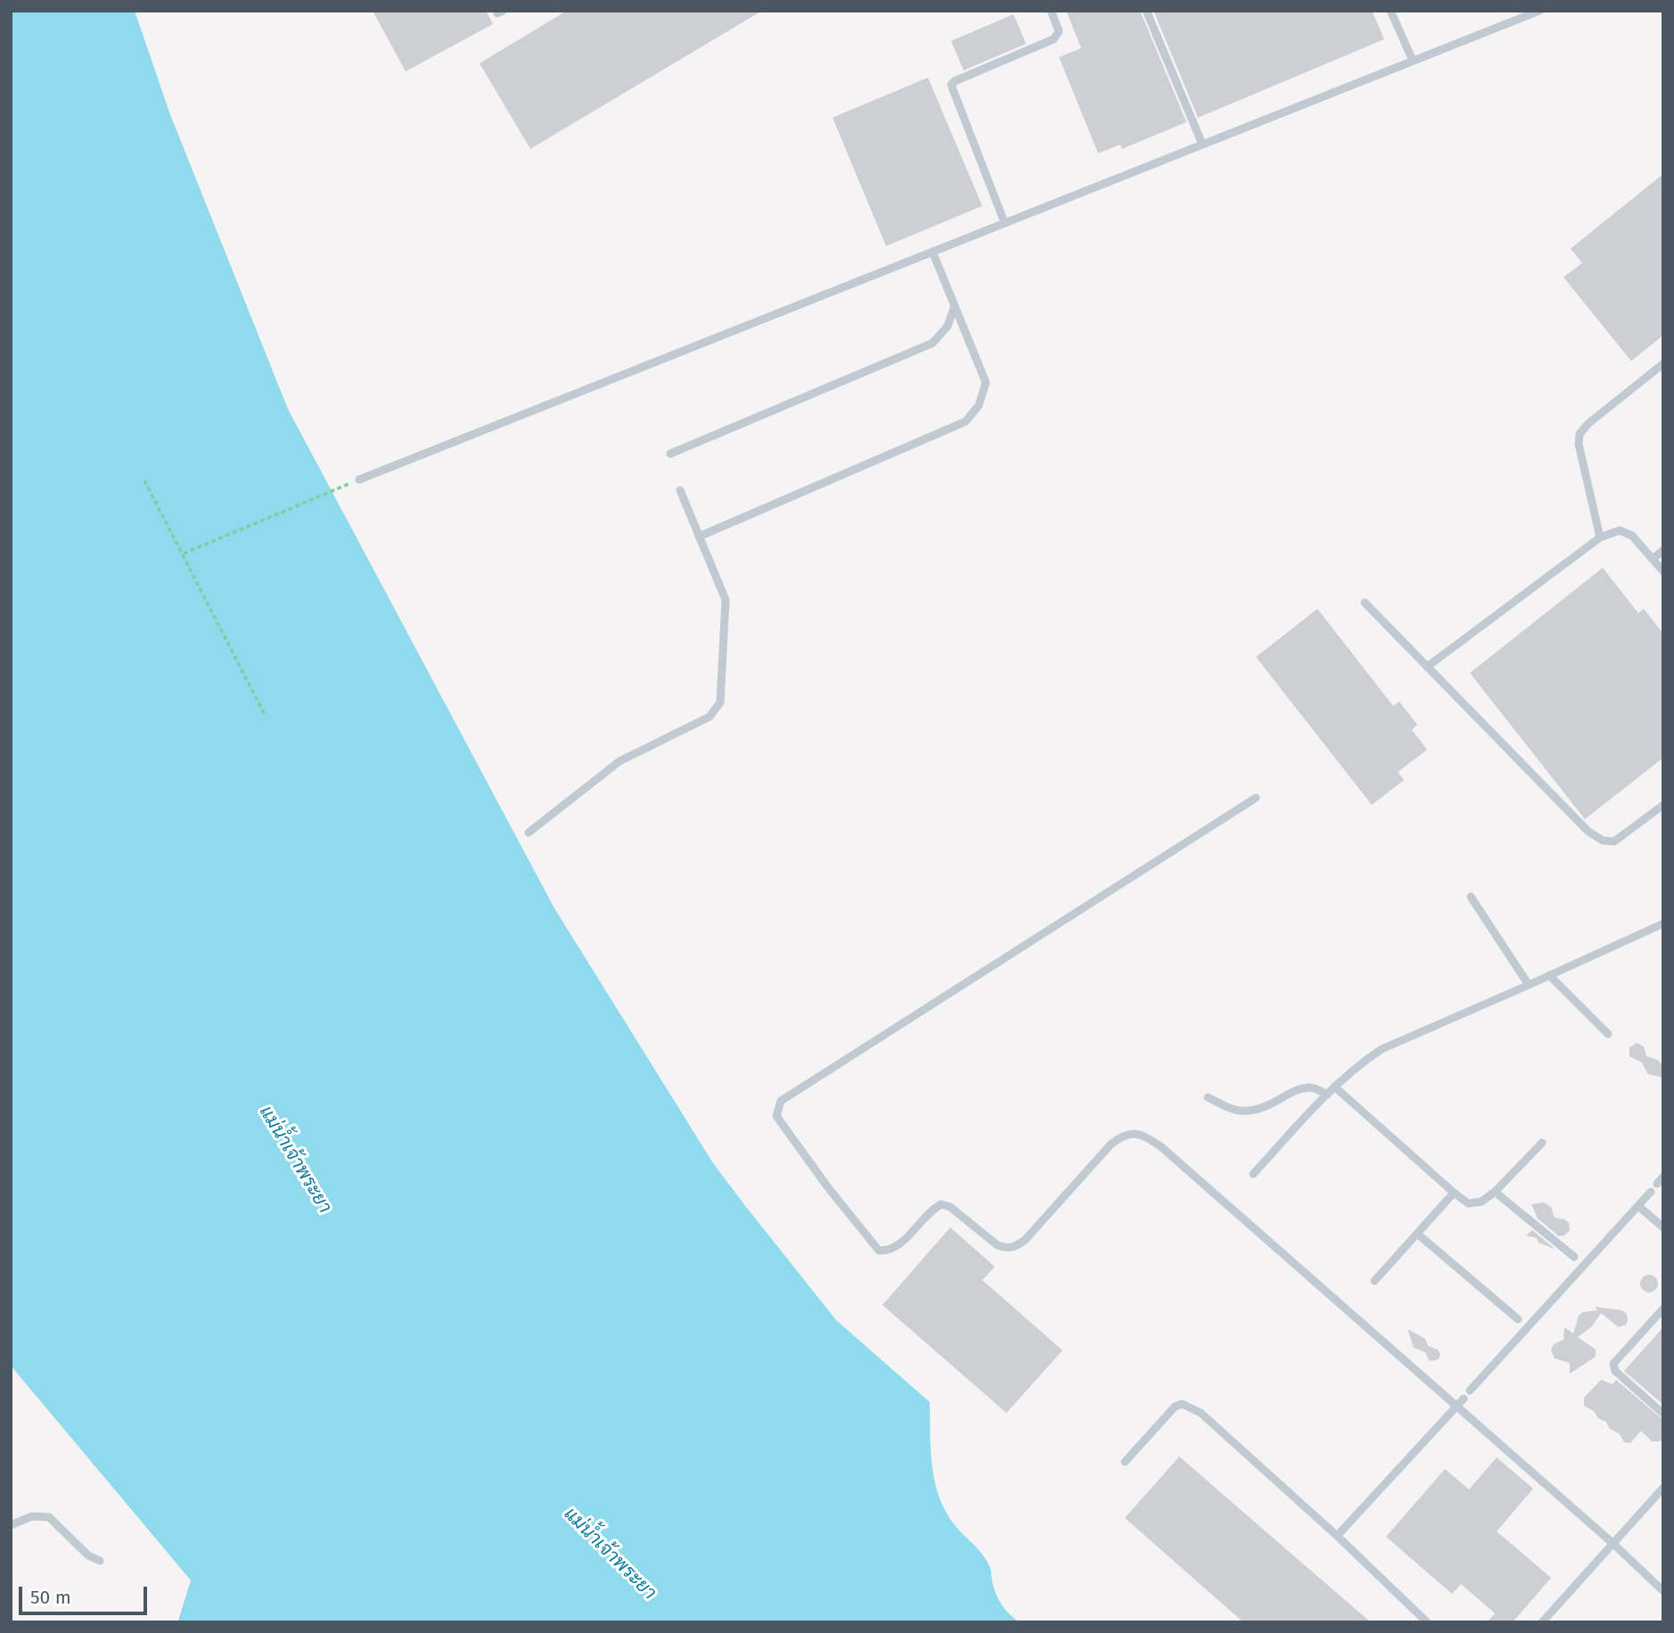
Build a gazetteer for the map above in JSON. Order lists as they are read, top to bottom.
{
  "water": ["แม่น้ำเจ้าพระยา"],
  "scale_bar": "50 m"
}
